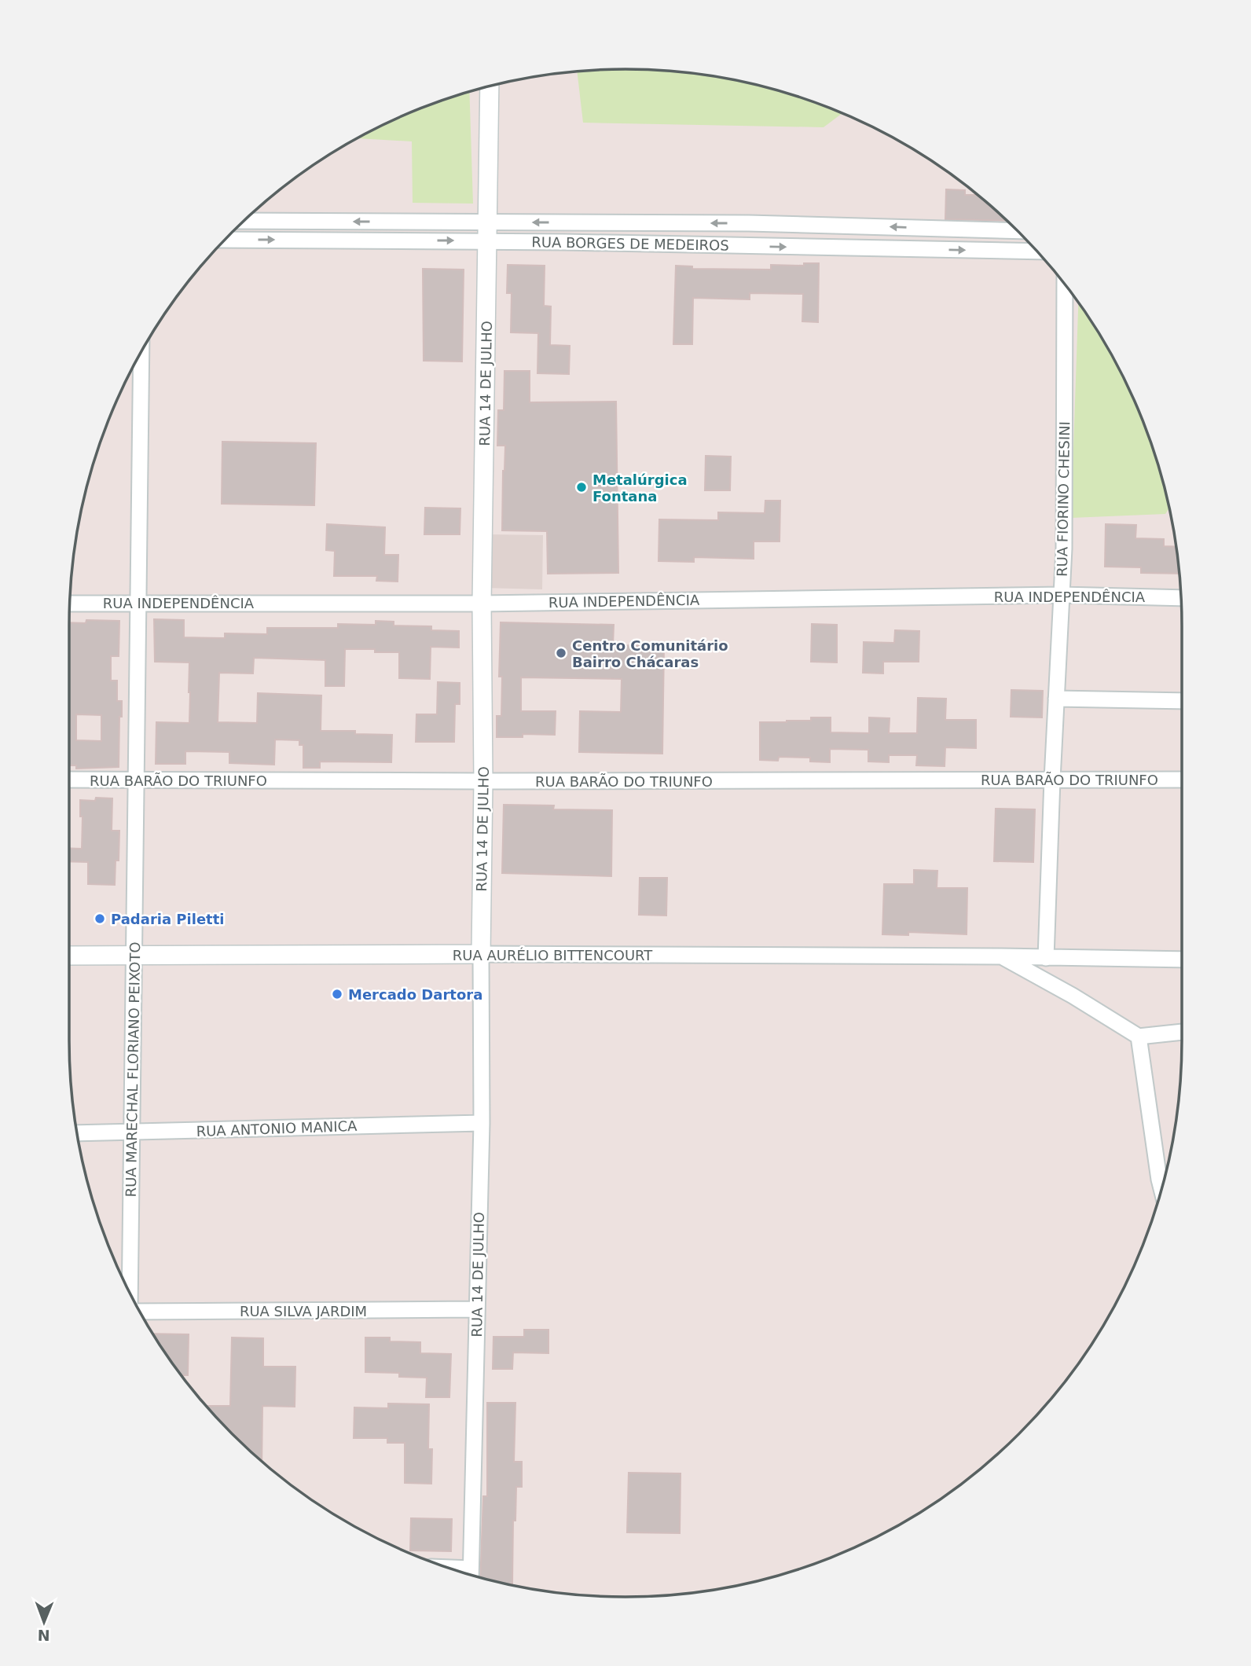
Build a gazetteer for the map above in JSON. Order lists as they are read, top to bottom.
{
  "streets": {
    "street": [
      "RUA BORGES DE MEDEIROS",
      "RUA 14 DE JULHO",
      "RUA FIORINO CHESINI",
      "RUA INDEPENDÊNCIA",
      "RUA BARÃO DO TRIUNFO",
      "RUA AURÉLIO BITTENCOURT",
      "RUA MARECHAL FLORIANO PEIXOTO",
      "RUA ANTONIO MANICA",
      "RUA SILVA JARDIM"
    ]
  },
  "crossings": [
    ["RUA BORGES DE MEDEIROS", "RUA 14 DE JULHO"],
    ["RUA 14 DE JULHO", "RUA INDEPENDÊNCIA"],
    ["RUA 14 DE JULHO", "RUA BARÃO DO TRIUNFO"],
    ["RUA 14 DE JULHO", "RUA AURÉLIO BITTENCOURT"],
    ["RUA 14 DE JULHO", "RUA ANTONIO MANICA"],
    ["RUA 14 DE JULHO", "RUA SILVA JARDIM"],
    ["RUA FIORINO CHESINI", "RUA INDEPENDÊNCIA"],
    ["RUA FIORINO CHESINI", "RUA BARÃO DO TRIUNFO"],
    ["RUA FIORINO CHESINI", "RUA AURÉLIO BITTENCOURT"],
    ["RUA INDEPENDÊNCIA", "RUA MARECHAL FLORIANO PEIXOTO"],
    ["RUA BARÃO DO TRIUNFO", "RUA MARECHAL FLORIANO PEIXOTO"],
    ["RUA AURÉLIO BITTENCOURT", "RUA MARECHAL FLORIANO PEIXOTO"],
    ["RUA MARECHAL FLORIANO PEIXOTO", "RUA ANTONIO MANICA"]
  ],
  "places": [
    "Metalúrgica Fontana",
    "Centro Comunitário Bairro Chácaras",
    "Padaria Piletti",
    "Mercado Dartora"
  ],
  "north": "bottom"
}
